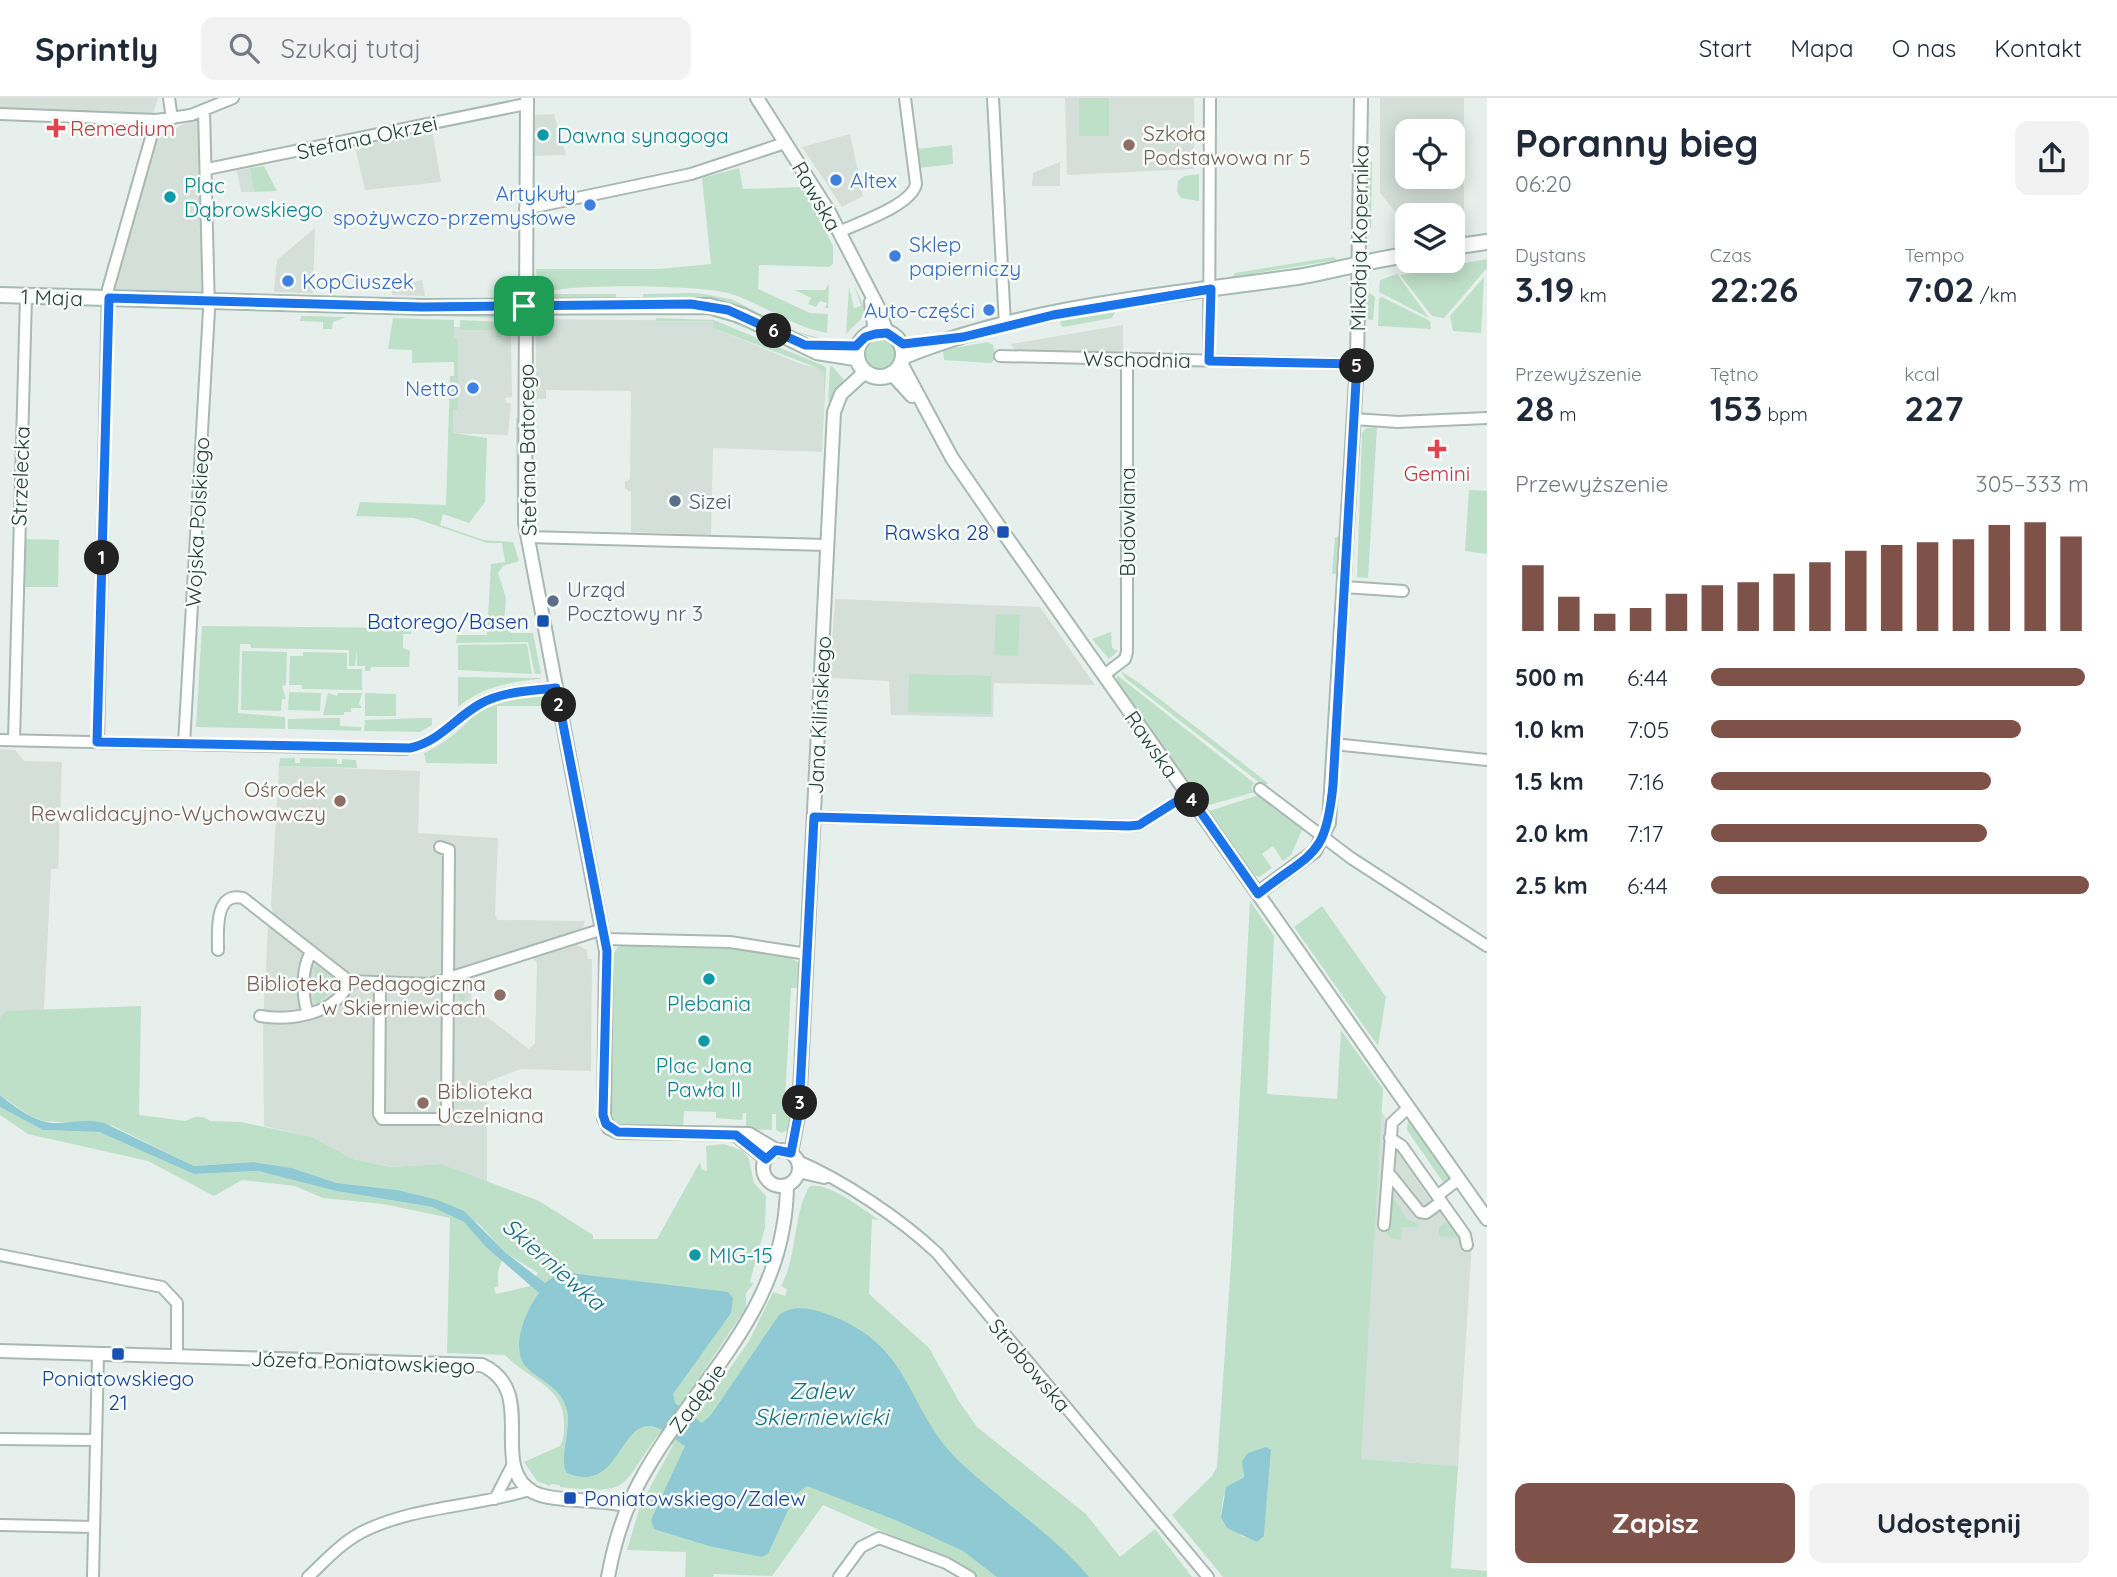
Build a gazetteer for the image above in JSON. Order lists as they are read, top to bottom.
{
  "streets": {
    "main road": ["1 Maja"],
    "street": [
      "Stefana Okrzei",
      "Rawska",
      "Mikołaja Kopernika",
      "Wschodnia",
      "Stefana Batorego",
      "Strzelecka",
      "Wojska Polskiego",
      "Budowlana",
      "Jana Kilińskiego",
      "Józefa Poniatowskiego",
      "Strobowska",
      "Zadębie"
    ]
  },
  "crossings": [
    ["Stefana Okrzei", "Stefana Batorego"],
    ["Rawska", "1 Maja"],
    ["Rawska", "Budowlana"],
    ["Rawska", "Jana Kilińskiego"],
    ["Mikołaja Kopernika", "Wschodnia"],
    ["1 Maja", "Stefana Batorego"],
    ["1 Maja", "Strzelecka"],
    ["1 Maja", "Wojska Polskiego"],
    ["1 Maja", "Jana Kilińskiego"],
    ["Wschodnia", "Budowlana"],
    ["Stefana Batorego", "Zadębie"],
    ["Jana Kilińskiego", "Strobowska"]
  ],
  "water": ["Skierniewka", "Zalew Skierniewicki"],
  "places": {
    "health": ["Remedium", "Gemini"],
    "other": [
      "Dawna synagoga",
      "Szkoła Podstawowa nr 5",
      "Altex",
      "Plac Dąbrowskiego",
      "Artykuły spożywczo-przemysłowe",
      "Sklep papierniczy",
      "KopCiuszek",
      "Auto-części",
      "Netto",
      "Sizei",
      "Urząd Pocztowy nr 3",
      "Ośrodek Rewalidacyjno-Wychowawczy",
      "Plebania",
      "Biblioteka Pedagogiczna w Skierniewicach",
      "Plac Jana Pawła II",
      "Biblioteka Uczelniana",
      "MIG-15"
    ],
    "transit": [
      "Rawska 28",
      "Batorego/Basen",
      "Poniatowskiego 21",
      "Poniatowskiego/Zalew"
    ]
  },
  "page": {
    "header": "Sprintly",
    "search": "Szukaj tutaj",
    "nav": [
      "Start",
      "Mapa",
      "O nas",
      "Kontakt"
    ],
    "heading": ["Poranny bieg", "06:20"],
    "stats": [
      ["Dystans", "3.19 km"],
      ["Czas", "22:26"],
      ["Tempo", "7:02 /km"],
      ["Przewyższenie", "28 m"],
      ["Tętno", "153 bpm"],
      ["kcal", "227"]
    ],
    "pins": [
      "6",
      "5",
      "1",
      "2",
      "4",
      "3"
    ],
    "chart": ["Przewyższenie", "305–333 m"],
    "list": [
      {
        "name": "500 m",
        "note": "6:44"
      },
      {
        "name": "1.0 km",
        "note": "7:05"
      },
      {
        "name": "1.5 km",
        "note": "7:16"
      },
      {
        "name": "2.0 km",
        "note": "7:17"
      },
      {
        "name": "2.5 km",
        "note": "6:44"
      }
    ],
    "buttons": ["Zapisz", "Udostępnij"]
  }
}
